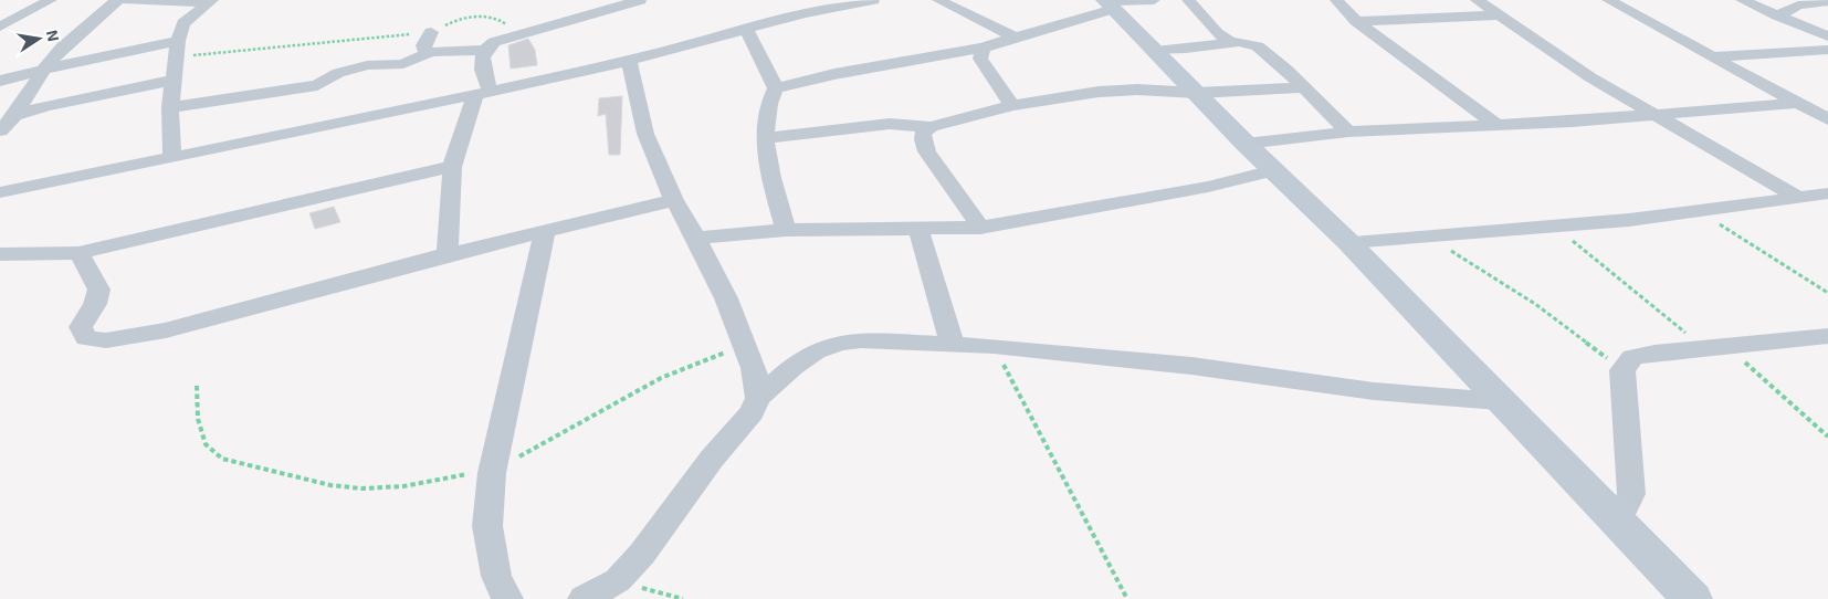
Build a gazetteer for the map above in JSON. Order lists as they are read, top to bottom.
{
  "north": "right"
}
